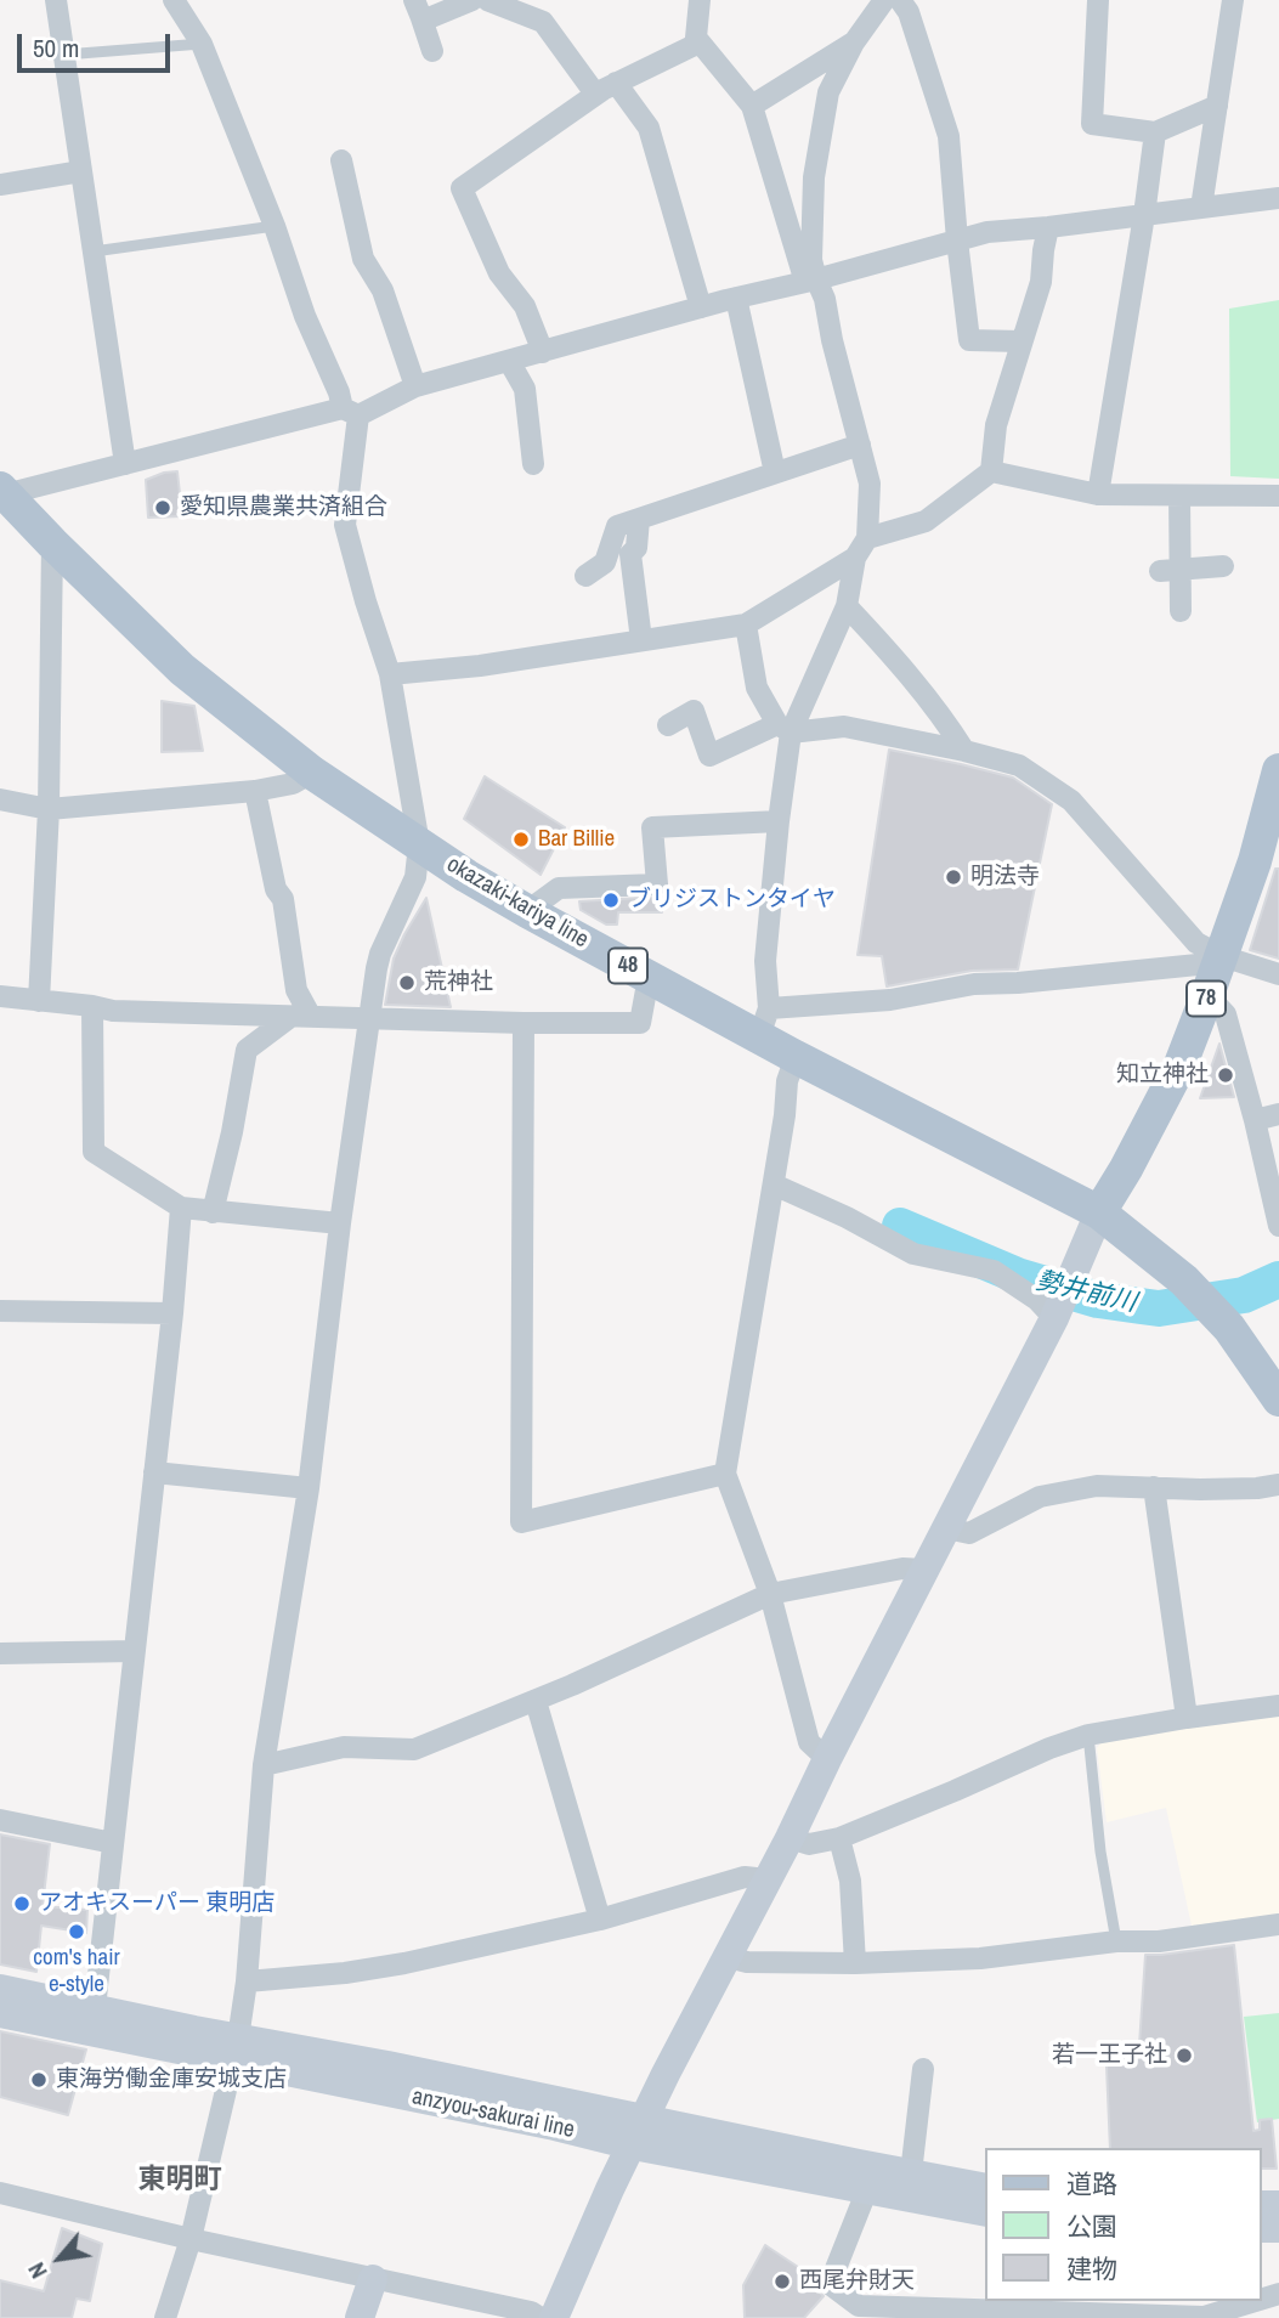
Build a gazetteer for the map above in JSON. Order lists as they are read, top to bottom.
{
  "streets": {
    "main road": [
      "okazaki-kariya line",
      "48",
      "78",
      "anzyou-sakurai line"
    ]
  },
  "crossings": [
    ["okazaki-kariya line", "78"]
  ],
  "districts": ["東明町"],
  "water": ["勢井前川"],
  "places": [
    "愛知県農業共済組合",
    "Bar Billie",
    "明法寺",
    "ブリジストンタイヤ",
    "荒神社",
    "知立神社",
    "アオキスーパー 東明店",
    "com's hair e-style",
    "若一王子社",
    "東海労働金庫安城支店",
    "西尾弁財天"
  ],
  "legend": ["道路", "公園", "建物"],
  "scale_bar": "50 m",
  "north": "bottom left"
}
